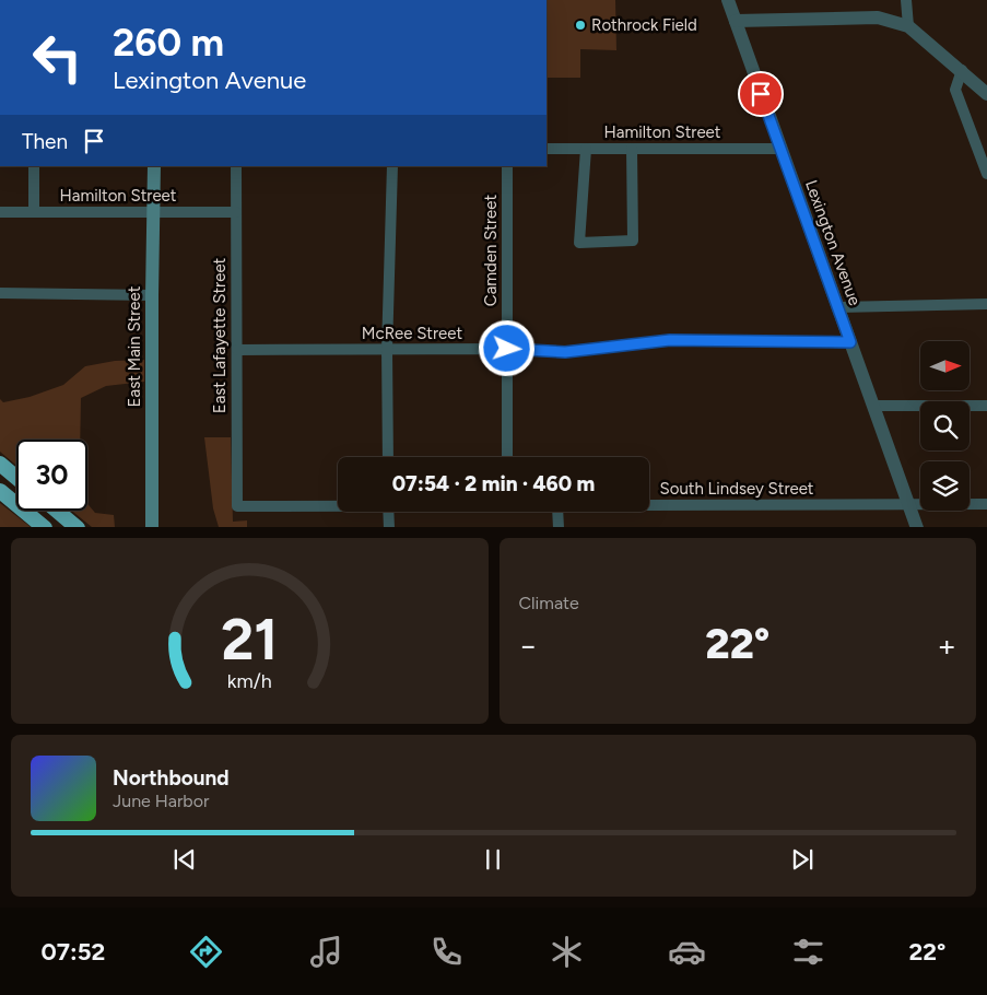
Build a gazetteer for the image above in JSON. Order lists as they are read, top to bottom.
{
  "streets": {
    "main road": ["East Main Street"],
    "street": [
      "Hamilton Street",
      "Lexington Avenue",
      "Camden Street",
      "McRee Street",
      "East Lafayette Street",
      "South Lindsey Street"
    ]
  },
  "crossings": [
    ["Hamilton Street", "Lexington Avenue"],
    ["Hamilton Street", "East Lafayette Street"],
    ["Hamilton Street", "East Main Street"],
    ["Lexington Avenue", "McRee Street"],
    ["Lexington Avenue", "South Lindsey Street"],
    ["Camden Street", "McRee Street"],
    ["McRee Street", "East Lafayette Street"],
    ["East Lafayette Street", "South Lindsey Street"]
  ],
  "places": ["Rothrock Field"],
  "north": "right",
  "page": {
    "turn": ["260 m", "Lexington Avenue"],
    "then": "Then",
    "limit": "30",
    "trip": "07:54 · 2 min · 460 m",
    "tile": "Climate",
    "heat": ["−", "22°", "+"],
    "song": ["Northbound", "June Harbor"],
    "tabs": ["07:52", "22°"],
    "gauge": ["21", "km/h"]
  }
}
